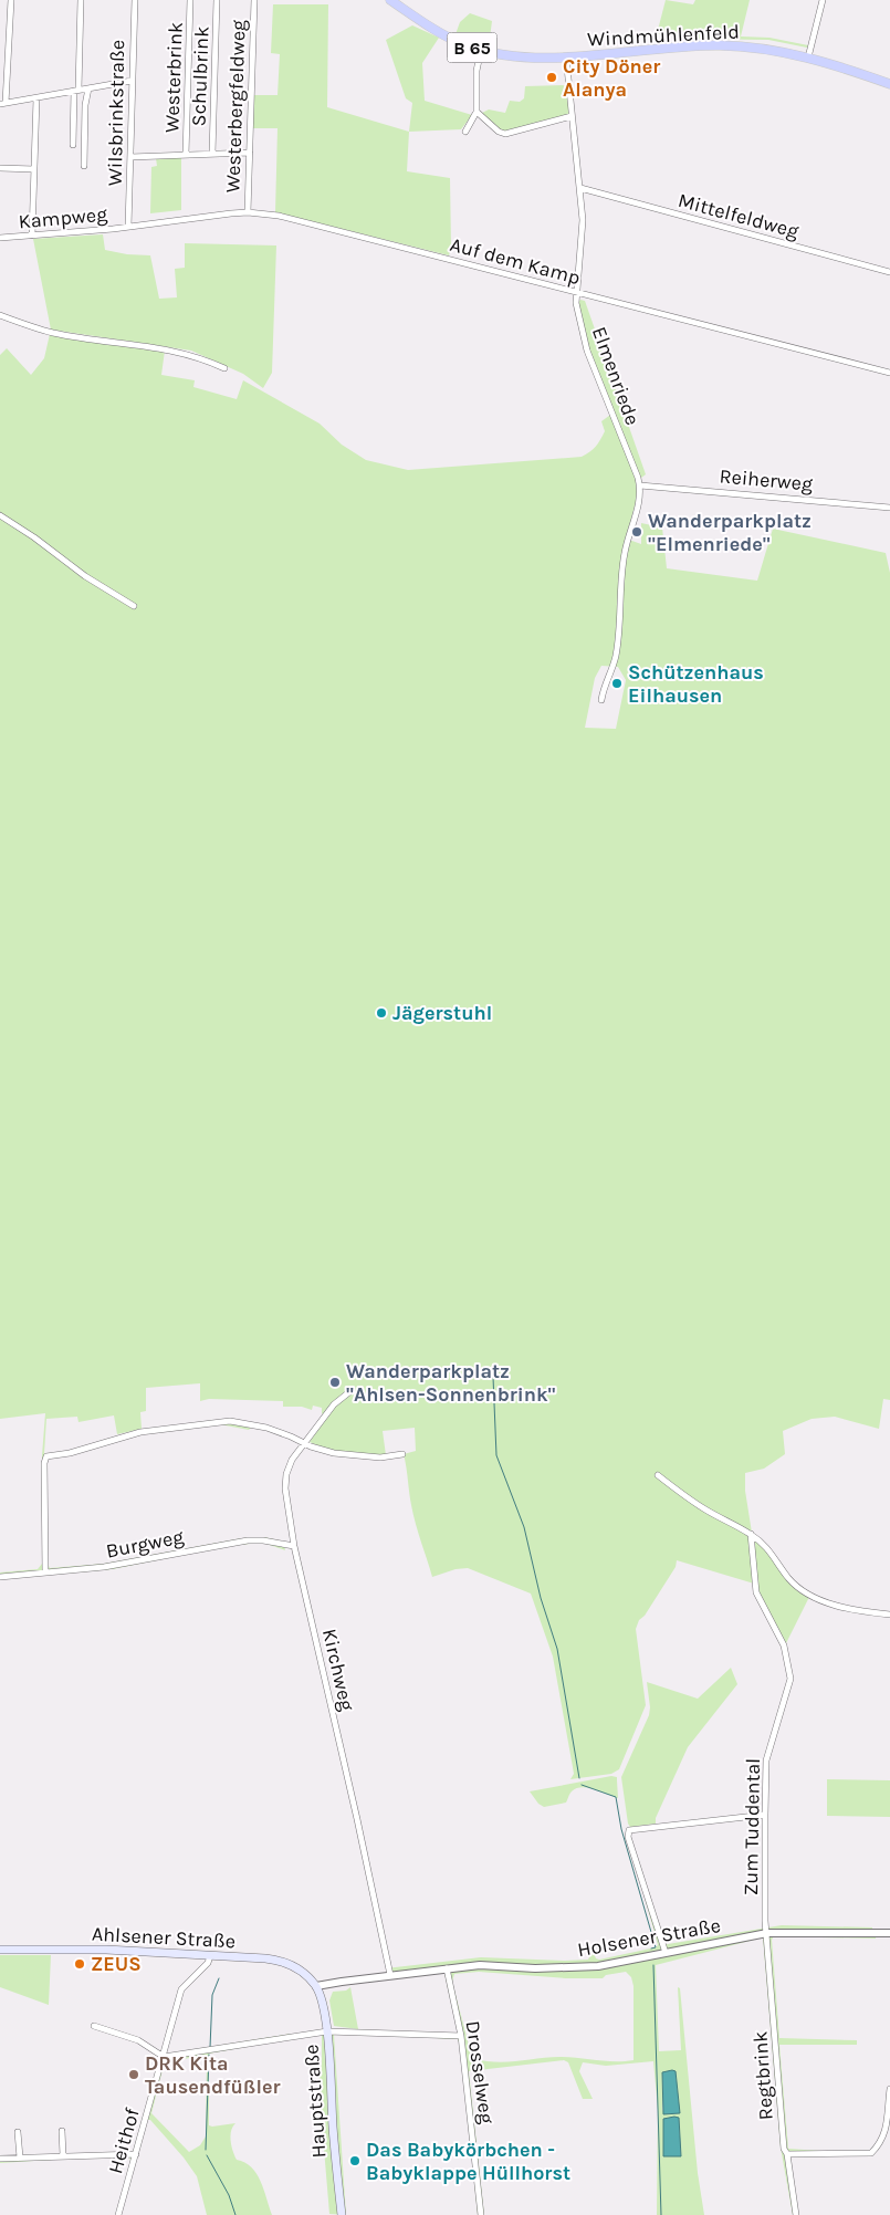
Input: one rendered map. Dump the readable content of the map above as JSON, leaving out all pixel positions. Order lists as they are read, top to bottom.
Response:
{
  "streets": {
    "main road": [
      "Windmühlenfeld",
      "B 65",
      "Ahlsener Straße",
      "Hauptstraße"
    ],
    "street": [
      "Schulbrink",
      "Westerbrink",
      "Westerbergfeldweg",
      "Wilsbrinkstraße",
      "Mittelfeldweg",
      "Kampweg",
      "Auf dem Kamp",
      "Elmenriede",
      "Reiherweg",
      "Burgweg",
      "Kirchweg",
      "Zum Tuddental",
      "Holsener Straße",
      "Drosselweg",
      "Regtbrink",
      "Heithof"
    ]
  },
  "crossings": [
    ["Windmühlenfeld", "B 65"],
    ["Windmühlenfeld", "Elmenriede"],
    ["B 65", "Elmenriede"],
    ["Westerbergfeldweg", "Auf dem Kamp"],
    ["Wilsbrinkstraße", "Kampweg"],
    ["Wilsbrinkstraße", "Auf dem Kamp"],
    ["Mittelfeldweg", "Elmenriede"],
    ["Kampweg", "Auf dem Kamp"],
    ["Auf dem Kamp", "Elmenriede"],
    ["Elmenriede", "Reiherweg"],
    ["Burgweg", "Kirchweg"],
    ["Kirchweg", "Holsener Straße"],
    ["Zum Tuddental", "Holsener Straße"],
    ["Zum Tuddental", "Regtbrink"],
    ["Ahlsener Straße", "Holsener Straße"],
    ["Ahlsener Straße", "Hauptstraße"],
    ["Ahlsener Straße", "Heithof"],
    ["Holsener Straße", "Drosselweg"],
    ["Holsener Straße", "Regtbrink"],
    ["Holsener Straße", "Hauptstraße"]
  ],
  "places": [
    "City Döner Alanya",
    "Wanderparkplatz \"Elmenriede\"",
    "Schützenhaus Eilhausen",
    "Jägerstuhl",
    "Wanderparkplatz \"Ahlsen-Sonnenbrink\"",
    "ZEUS",
    "DRK Kita Tausendfüßler",
    "Das Babykörbchen - Babyklappe Hüllhorst"
  ]
}
